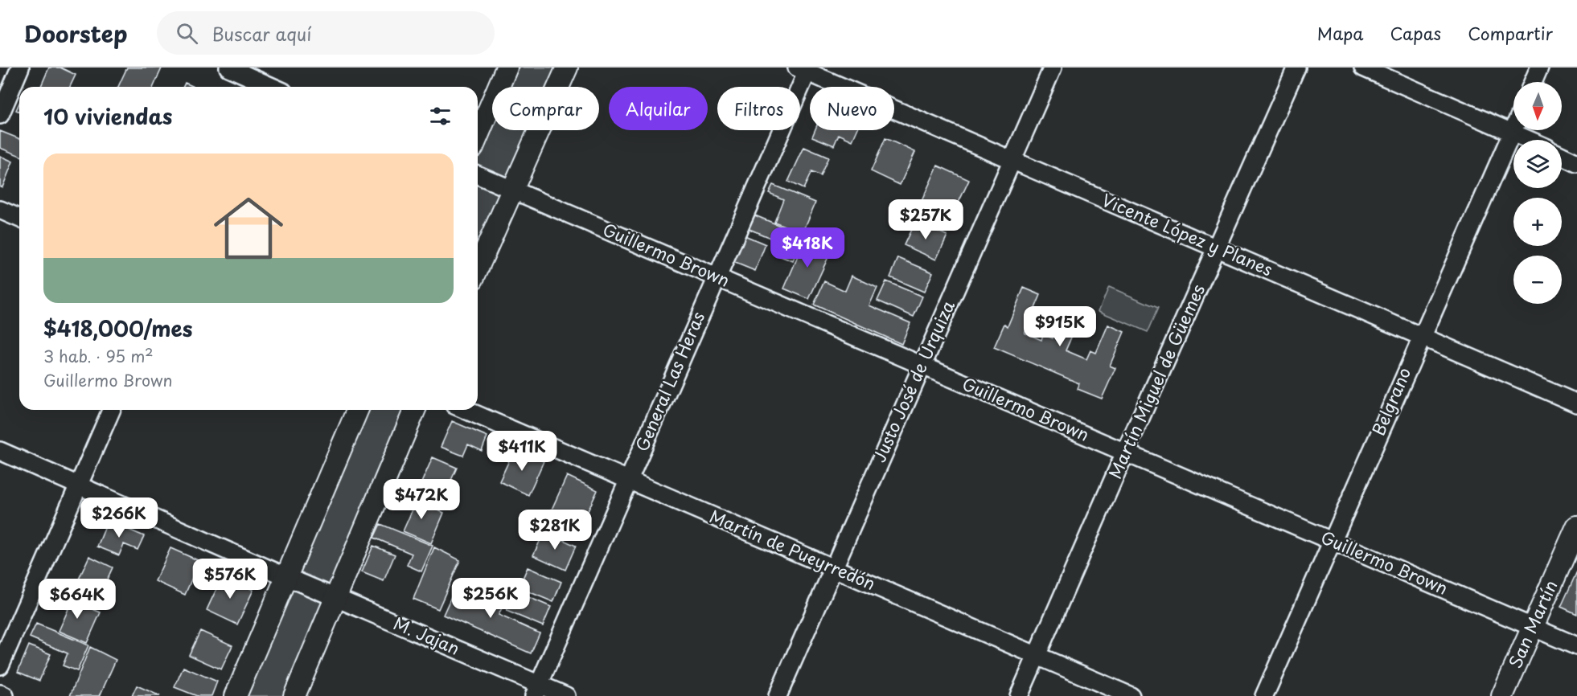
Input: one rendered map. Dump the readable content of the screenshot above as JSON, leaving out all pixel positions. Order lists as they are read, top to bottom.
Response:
{
  "streets": {
    "main road": ["San Martín"],
    "street": [
      "Vicente López y Planes",
      "Guillermo Brown",
      "General Las Heras",
      "Justo José de Urquiza",
      "Martín Miguel de Güemes",
      "Belgrano",
      "Martín de Pueyrredón",
      "M. Jajan"
    ]
  },
  "crossings": [
    ["Vicente López y Planes", "General Las Heras"],
    ["Vicente López y Planes", "Justo José de Urquiza"],
    ["Vicente López y Planes", "Martín Miguel de Güemes"],
    ["Vicente López y Planes", "Belgrano"],
    ["Guillermo Brown", "General Las Heras"],
    ["Guillermo Brown", "Justo José de Urquiza"],
    ["Guillermo Brown", "Martín Miguel de Güemes"],
    ["Guillermo Brown", "Belgrano"],
    ["Guillermo Brown", "San Martín"],
    ["General Las Heras", "Martín de Pueyrredón"],
    ["General Las Heras", "M. Jajan"],
    ["Justo José de Urquiza", "Martín de Pueyrredón"],
    ["Martín Miguel de Güemes", "Martín de Pueyrredón"]
  ],
  "north": "bottom",
  "page": {
    "header": "Doorstep",
    "search": "Buscar aquí",
    "nav": ["Mapa", "Capas", "Compartir"],
    "map_buttons": ["+", "−"],
    "chip": [
      "Comprar",
      "Alquilar",
      "Filtros",
      "Nuevo"
    ],
    "heading": "10 viviendas",
    "list": [
      {
        "name": "$418,000/mes",
        "note": "3 hab. · 95 m² · Guillermo Brown"
      }
    ],
    "price": [
      "$257K",
      "$418K",
      "$915K",
      "$411K",
      "$472K",
      "$266K",
      "$281K",
      "$576K",
      "$256K",
      "$664K"
    ]
  }
}
